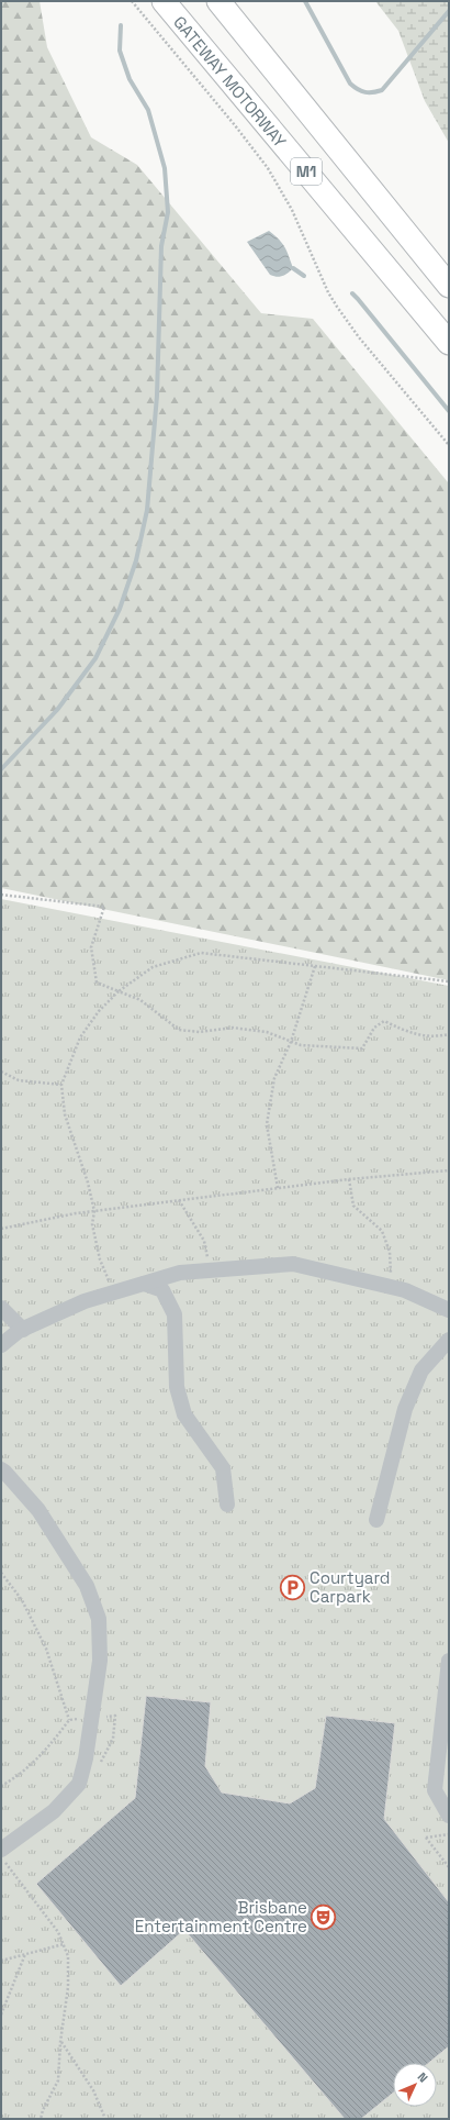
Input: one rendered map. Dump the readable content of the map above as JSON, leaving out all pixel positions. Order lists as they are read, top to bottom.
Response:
{
  "streets": {
    "highway": ["GATEWAY MOTORWAY", "M1"]
  },
  "places": {
    "parking": ["Courtyard Carpark"],
    "theatre": ["Brisbane Entertainment Centre"]
  },
  "north": "top right"
}
